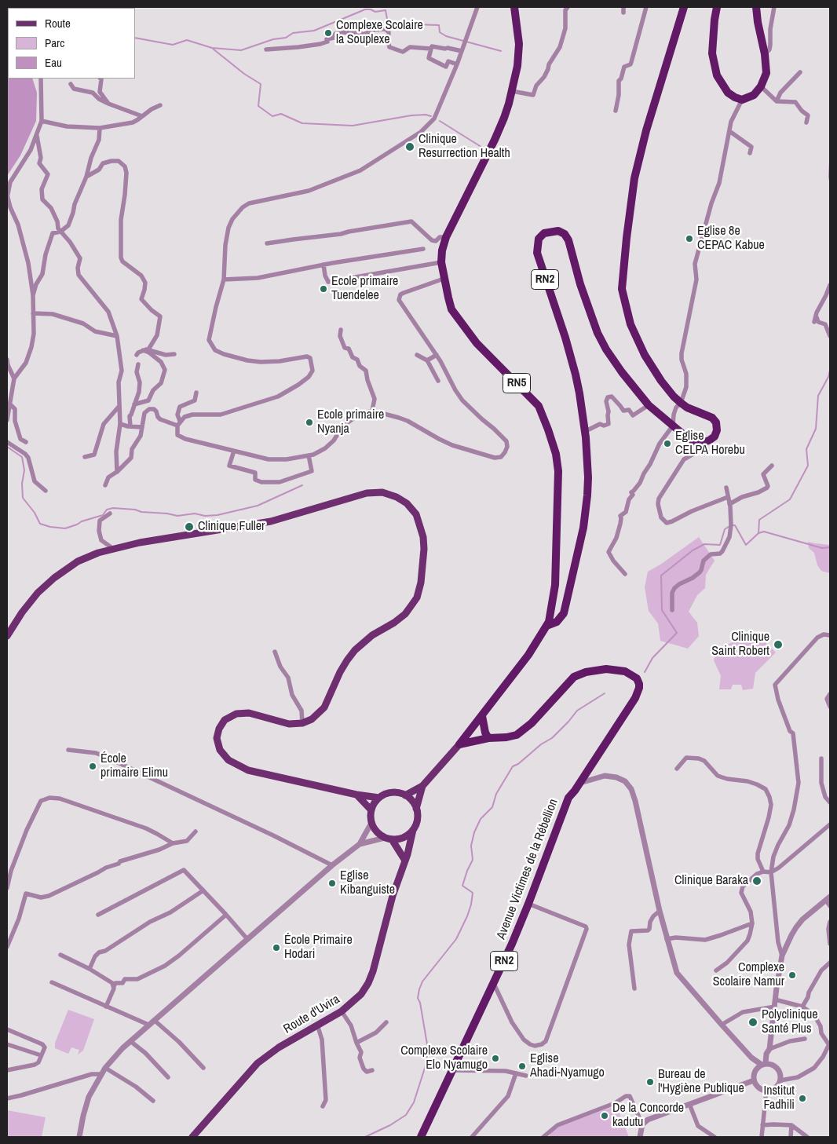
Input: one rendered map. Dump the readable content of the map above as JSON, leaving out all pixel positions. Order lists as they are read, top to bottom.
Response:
{
  "streets": {
    "highway": ["RN2", "RN5", "Avenue Victimes de la Rébellion"],
    "main road": ["Route d'Uvira"]
  },
  "crossings": [
    ["RN2", "RN5"],
    ["RN2", "Avenue Victimes de la Rébellion"]
  ],
  "places": [
    "Complexe Scolaire la Souplexe",
    "Clinique Resurrection Health",
    "Eglise 8e CEPAC Kabue",
    "Ecole primaire Tuendelee",
    "Ecole primaire Nyanja",
    "Eglise CELPA Horebu",
    "Clinique Fuller",
    "Clinique Saint Robert",
    "École primaire Elimu",
    "Clinique Baraka",
    "Eglise Kibanguiste",
    "École Primaire Hodari",
    "Complexe Scolaire Namur",
    "Polyclinique Santé Plus",
    "Complexe Scolaire Elo Nyamugo",
    "Eglise Ahadi-Nyamugo",
    "Bureau de l'Hygiène Publique",
    "Institut Fadhili",
    "De la Concorde kadutu"
  ],
  "legend": ["Route", "Parc", "Eau"]
}
